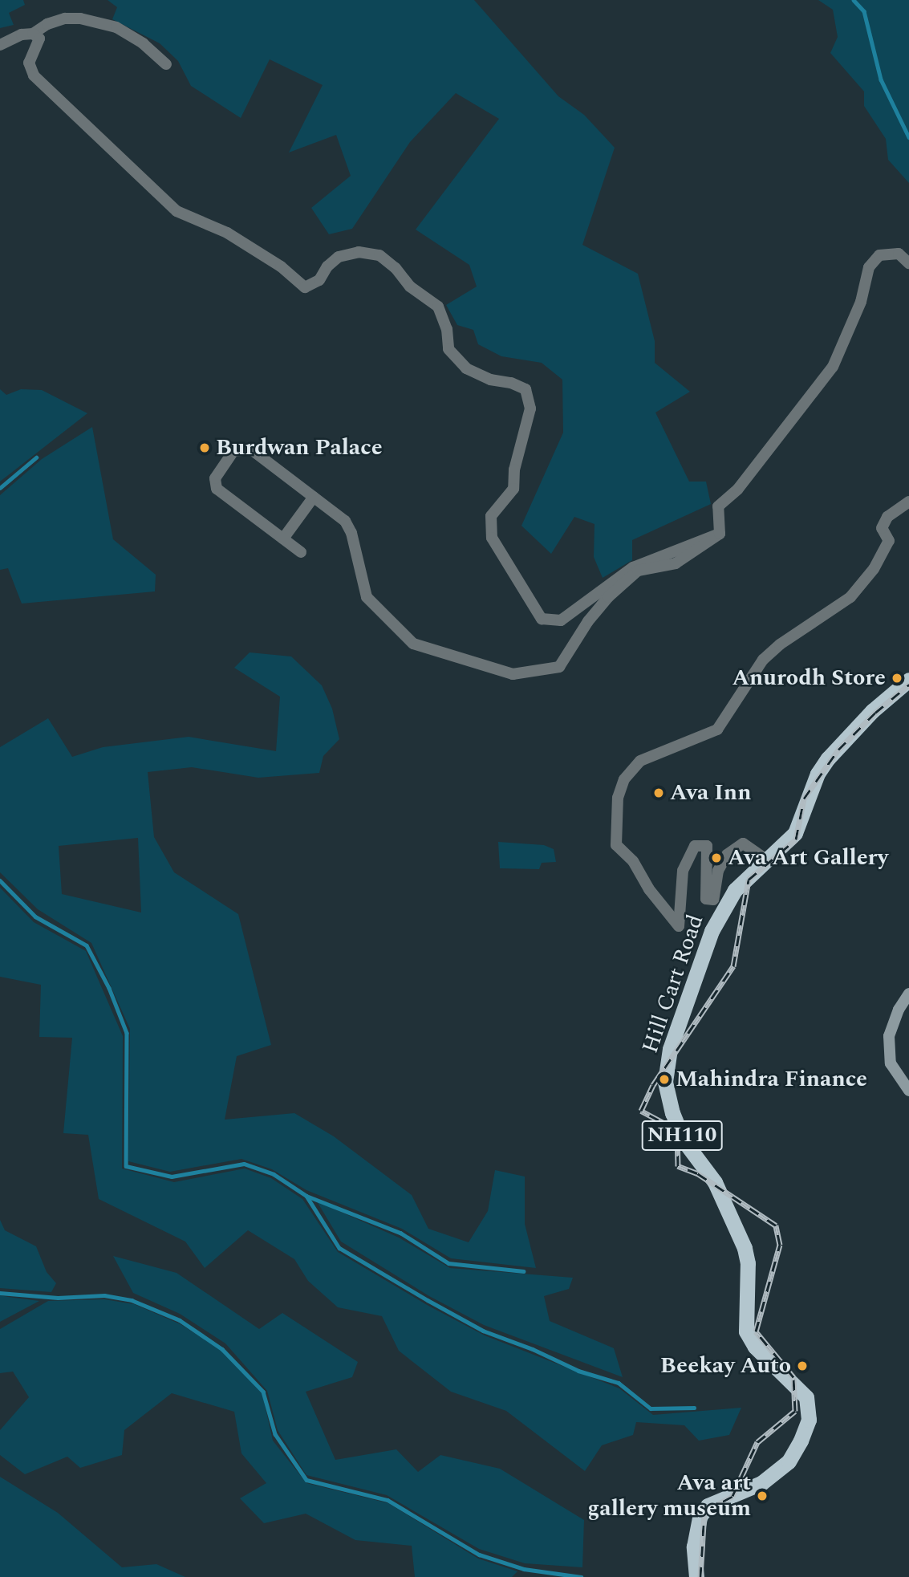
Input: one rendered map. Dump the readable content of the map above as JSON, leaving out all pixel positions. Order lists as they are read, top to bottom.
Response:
{
  "streets": {
    "highway": ["Hill Cart Road", "NH110"]
  },
  "places": [
    "Burdwan Palace",
    "Anurodh Store",
    "Ava Inn",
    "Ava Art Gallery",
    "Mahindra Finance",
    "Beekay Auto",
    "Ava art gallery museum"
  ]
}
